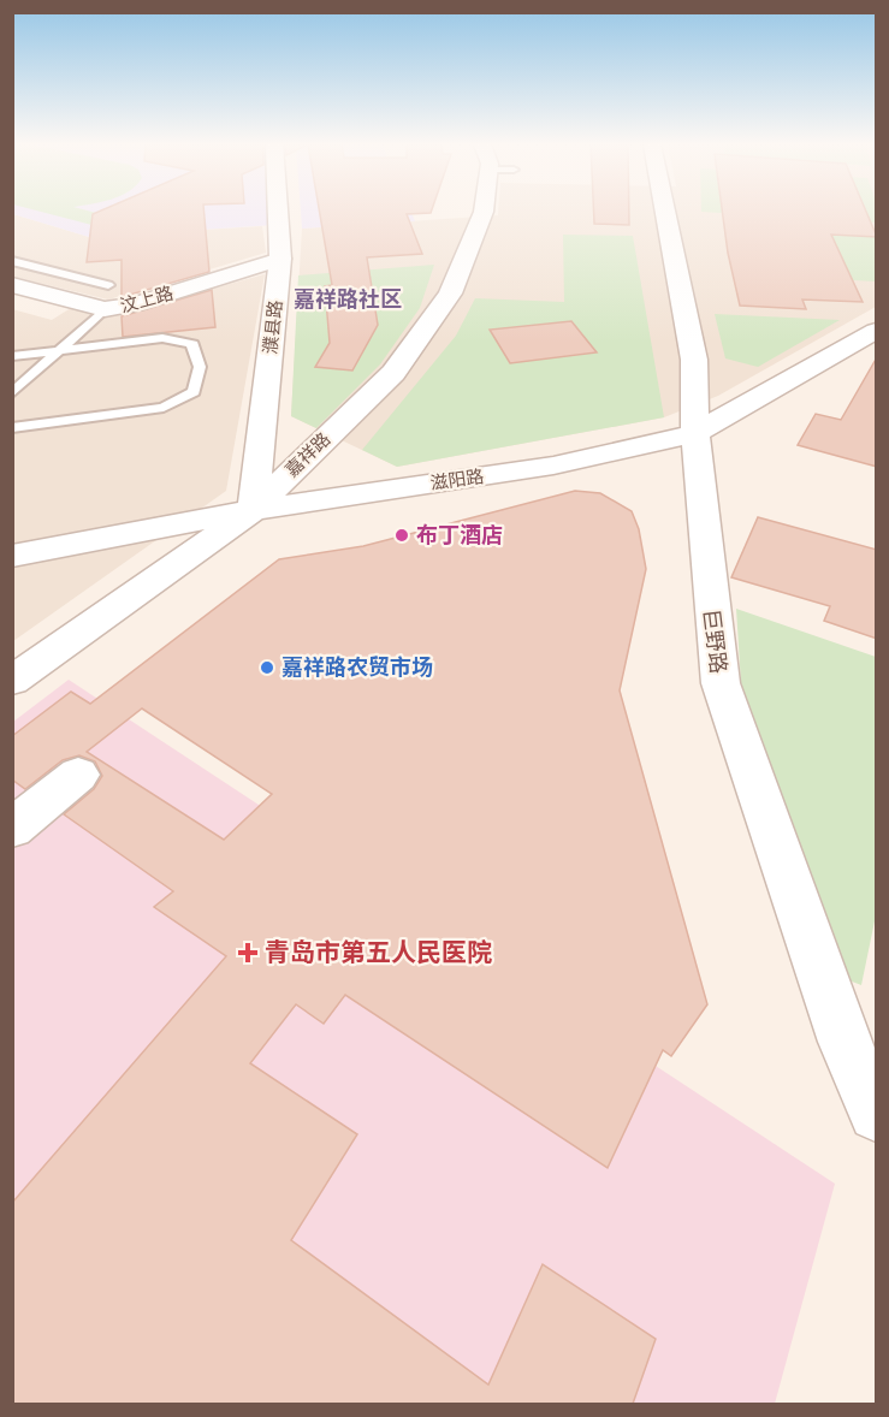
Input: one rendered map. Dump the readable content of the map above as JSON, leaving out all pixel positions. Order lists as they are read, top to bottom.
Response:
{
  "streets": {
    "street": [
      "汶上路",
      "濮县路",
      "嘉祥路",
      "滋阳路",
      "巨野路"
    ]
  },
  "crossings": [
    ["汶上路", "濮县路"],
    ["濮县路", "嘉祥路"],
    ["濮县路", "滋阳路"],
    ["嘉祥路", "滋阳路"],
    ["滋阳路", "巨野路"]
  ],
  "districts": ["嘉祥路社区"],
  "places": {
    "other": ["布丁酒店", "嘉祥路农贸市场"],
    "health": ["青岛市第五人民医院"]
  }
}
